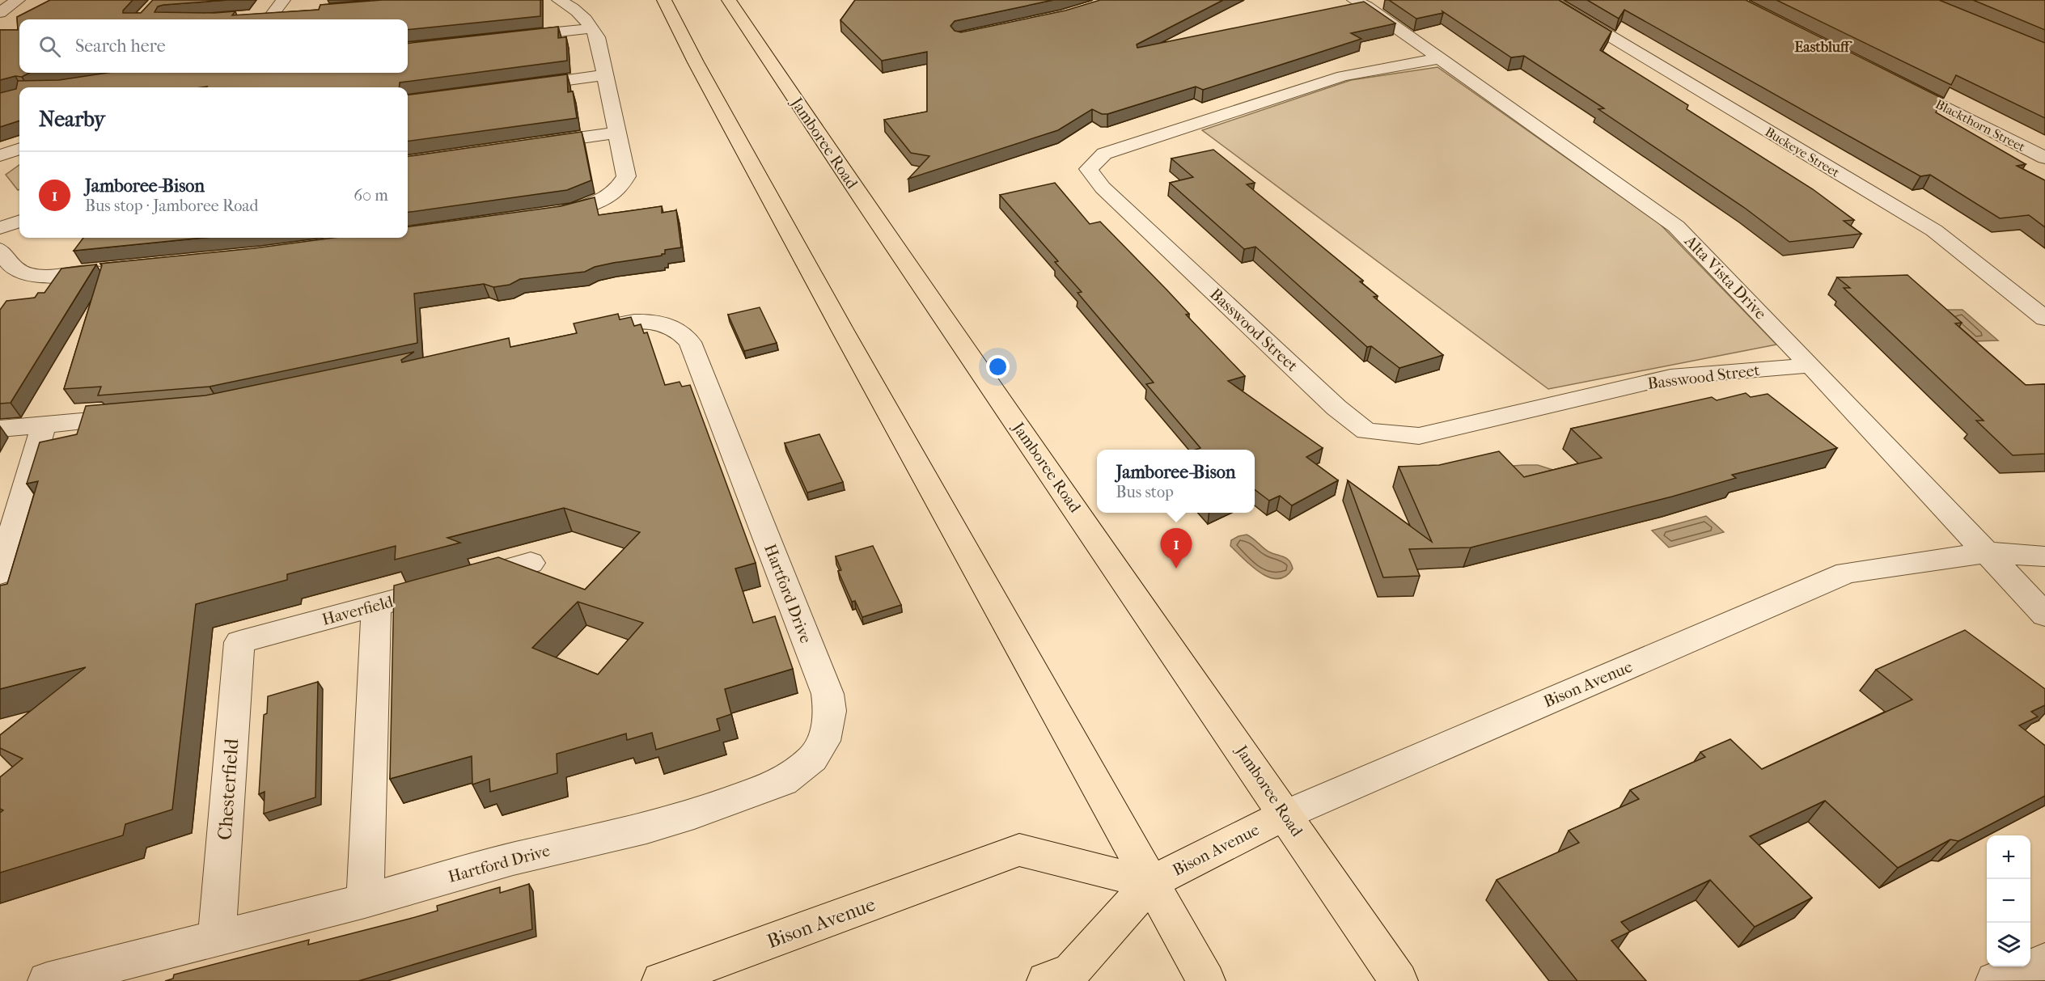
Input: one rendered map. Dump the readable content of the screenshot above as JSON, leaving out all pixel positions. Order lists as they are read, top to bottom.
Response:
{
  "streets": {
    "main road": ["Jamboree Road", "Bison Avenue"],
    "street": [
      "Blackthorn Street",
      "Buckeye Street",
      "Alta Vista Drive",
      "Basswood Street",
      "Hartford Drive",
      "Haverfield",
      "Chesterfield"
    ]
  },
  "crossings": [
    ["Jamboree Road", "Bison Avenue"],
    ["Alta Vista Drive", "Basswood Street"],
    ["Alta Vista Drive", "Bison Avenue"],
    ["Hartford Drive", "Chesterfield"],
    ["Haverfield", "Chesterfield"]
  ],
  "districts": ["Eastbluff"],
  "page": {
    "search": "Search here",
    "heading": "Nearby",
    "list": [
      {
        "mark": "1",
        "name": "Jamboree-Bison",
        "note": "Bus stop · Jamboree Road",
        "value": "60 m"
      }
    ],
    "popup": ["Jamboree-Bison", "Bus stop"],
    "pins": "1",
    "map_buttons": ["+", "−"]
  }
}
